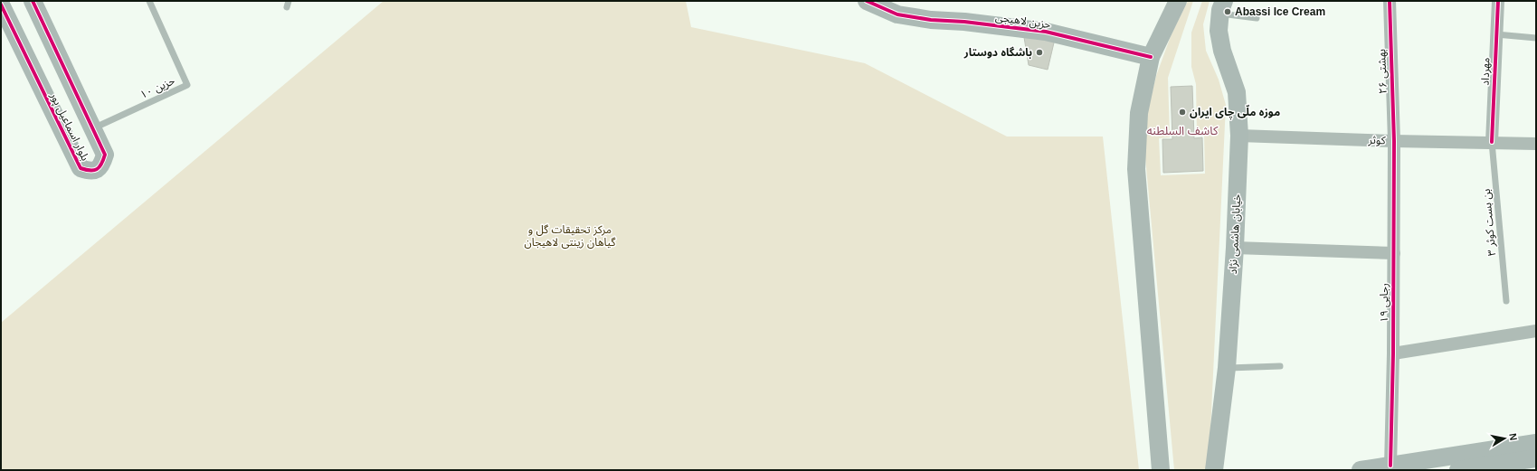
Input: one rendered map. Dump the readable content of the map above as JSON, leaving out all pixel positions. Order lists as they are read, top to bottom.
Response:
{
  "streets": {
    "main road": ["حزین لاهیجی", "بلوار اسماعیل پور", "خیابان هاشمی نژاد"],
    "street": [
      "بهشتی ۲۶",
      "مهرداد",
      "کوثر",
      "رجایی ۱۹"
    ],
    "lane": ["حزین ۱۰", "بن بست کوثر ۳"]
  },
  "crossings": [
    ["بهشتی ۲۶", "کوثر"],
    ["بهشتی ۲۶", "رجایی ۱۹"],
    ["مهرداد", "کوثر"],
    ["مهرداد", "بن بست کوثر ۳"],
    ["حزین ۱۰", "بلوار اسماعیل پور"],
    ["کوثر", "بن بست کوثر ۳"],
    ["کوثر", "خیابان هاشمی نژاد"],
    ["کوثر", "رجایی ۱۹"]
  ],
  "districts": ["کاشف السلطنه"],
  "parks": ["مرکز تحقیقات گل و گیاهان زینتی لاهیجان"],
  "places": ["Abassi Ice Cream", "باشگاه دوستار", "موزه ملّی چای ایران"],
  "north": "right"
}
